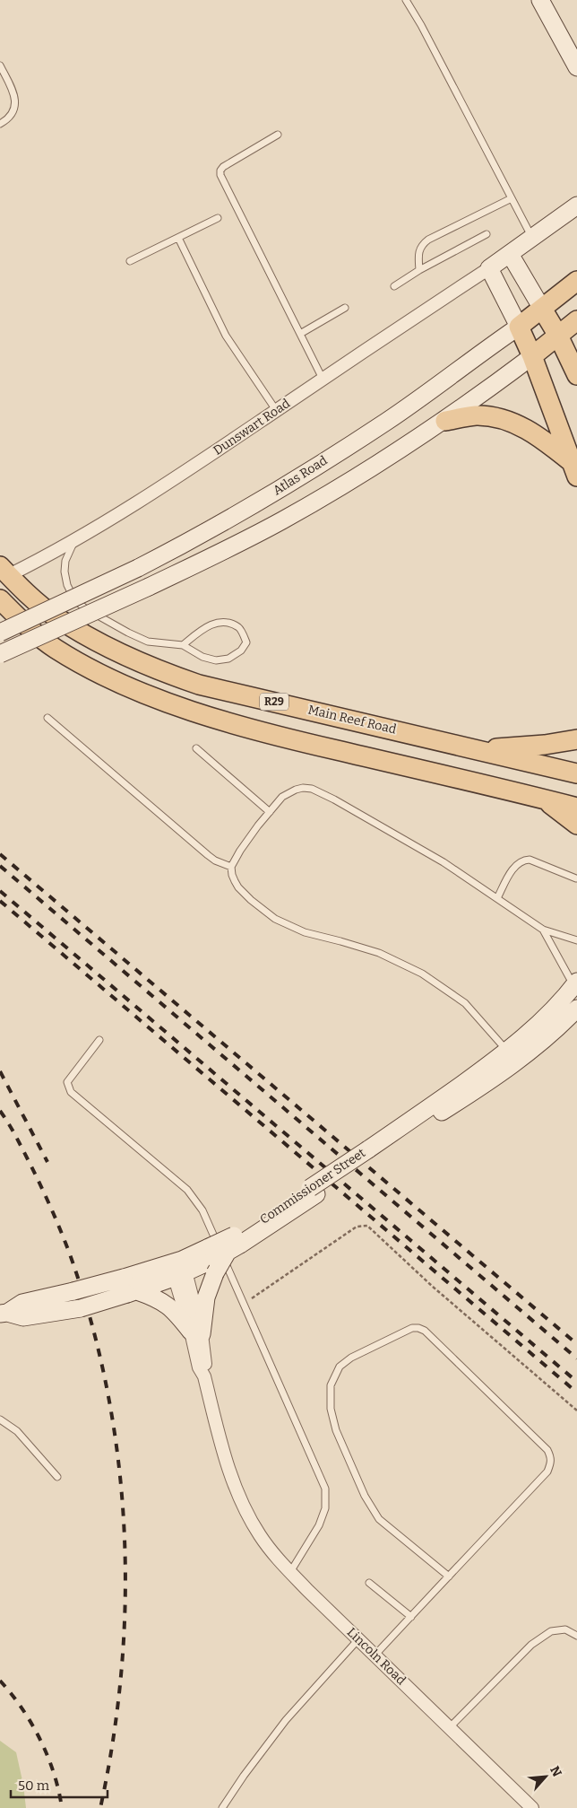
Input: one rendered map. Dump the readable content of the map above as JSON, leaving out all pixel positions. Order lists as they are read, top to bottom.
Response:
{
  "streets": {
    "main road": [
      "Atlas Road",
      "R29",
      "Main Reef Road",
      "Commissioner Street"
    ],
    "street": ["Dunswart Road", "Lincoln Road"]
  },
  "crossings": [
    ["Dunswart Road", "Main Reef Road"],
    ["Commissioner Street", "Lincoln Road"]
  ],
  "scale_bar": "50 m",
  "north": "top right"
}
